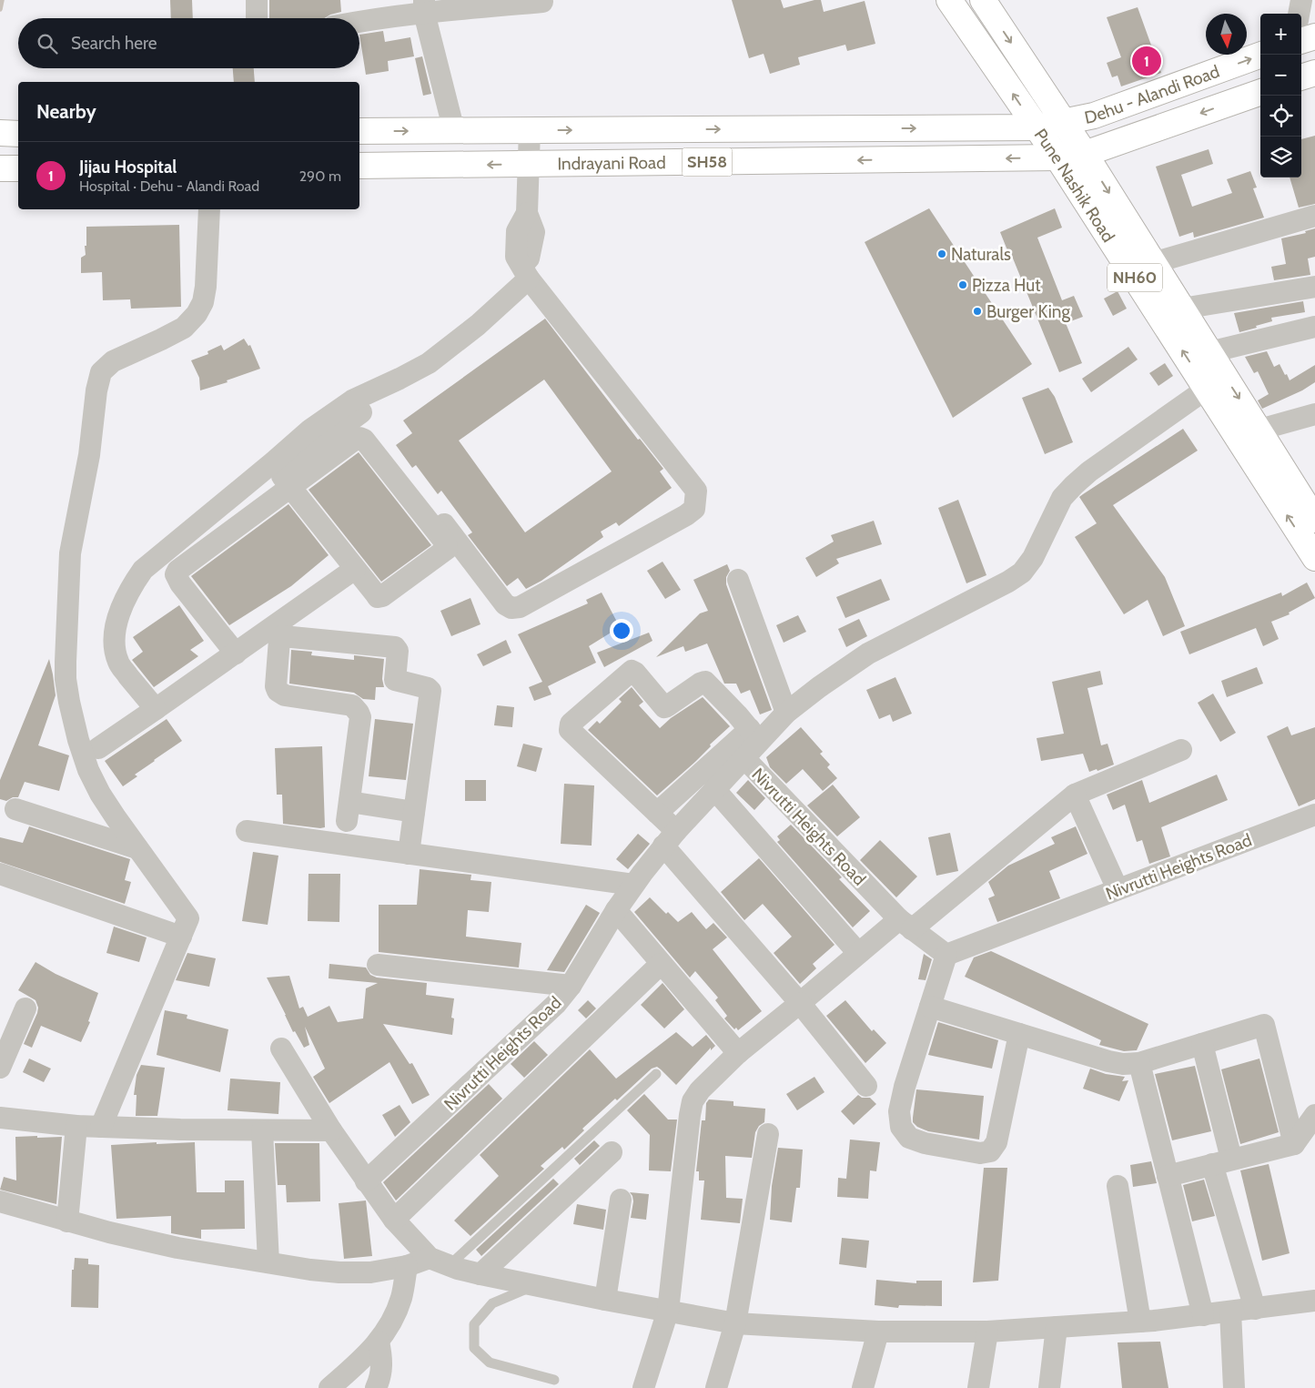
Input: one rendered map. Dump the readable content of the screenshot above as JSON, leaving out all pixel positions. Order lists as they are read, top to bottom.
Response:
{
  "streets": {
    "main road": [
      "Dehu - Alandi Road",
      "SH58",
      "Indrayani Road",
      "Pune Nashik Road",
      "NH60"
    ],
    "street": ["Nivrutti Heights Road"]
  },
  "crossings": [
    ["Dehu - Alandi Road", "Indrayani Road"],
    ["Dehu - Alandi Road", "Pune Nashik Road"],
    ["Indrayani Road", "Pune Nashik Road"]
  ],
  "places": ["Naturals", "Pizza Hut", "Burger King"],
  "north": "bottom",
  "page": {
    "map_buttons": ["+", "−"],
    "search": "Search here",
    "pins": "1",
    "heading": "Nearby",
    "list": [
      {
        "mark": "1",
        "name": "Jijau Hospital",
        "note": "Hospital · Dehu - Alandi Road",
        "value": "290 m"
      }
    ]
  }
}
